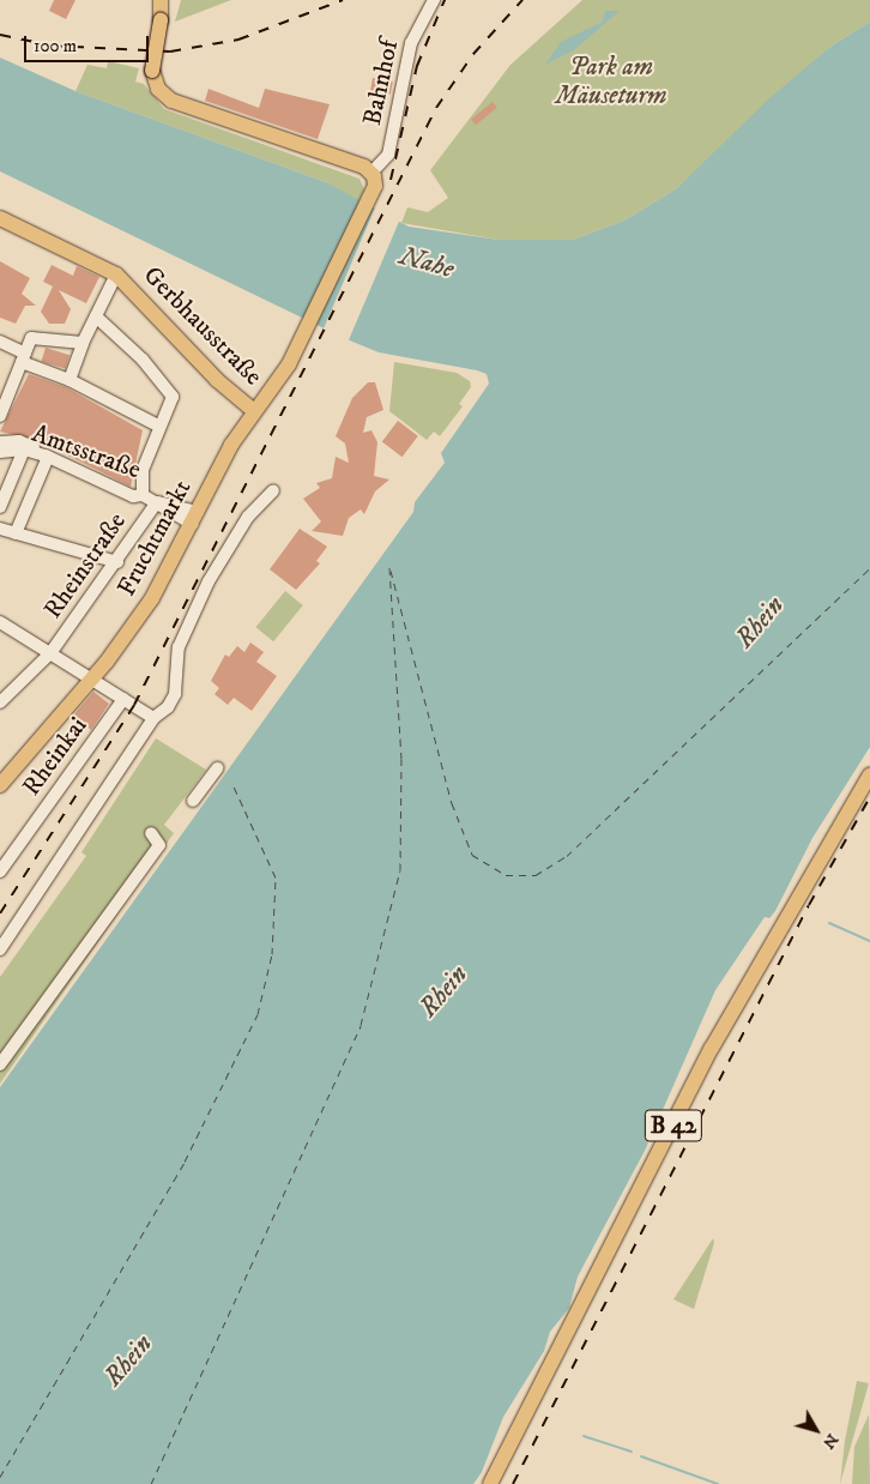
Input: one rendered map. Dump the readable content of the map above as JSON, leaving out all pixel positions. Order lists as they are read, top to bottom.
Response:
{
  "streets": {
    "main road": ["Gerbhausstraße", "Fruchtmarkt", "B 42"],
    "street": [
      "Bahnhof",
      "Amtsstraße",
      "Rheinstraße",
      "Rheinkai"
    ]
  },
  "crossings": [
    ["Bahnhof", "Fruchtmarkt"],
    ["Gerbhausstraße", "Fruchtmarkt"],
    ["Amtsstraße", "Fruchtmarkt"],
    ["Amtsstraße", "Rheinstraße"]
  ],
  "water": ["Nahe", "Rhein"],
  "parks": ["Park am Mäuseturm"],
  "scale_bar": "100 m",
  "north": "bottom right"
}
